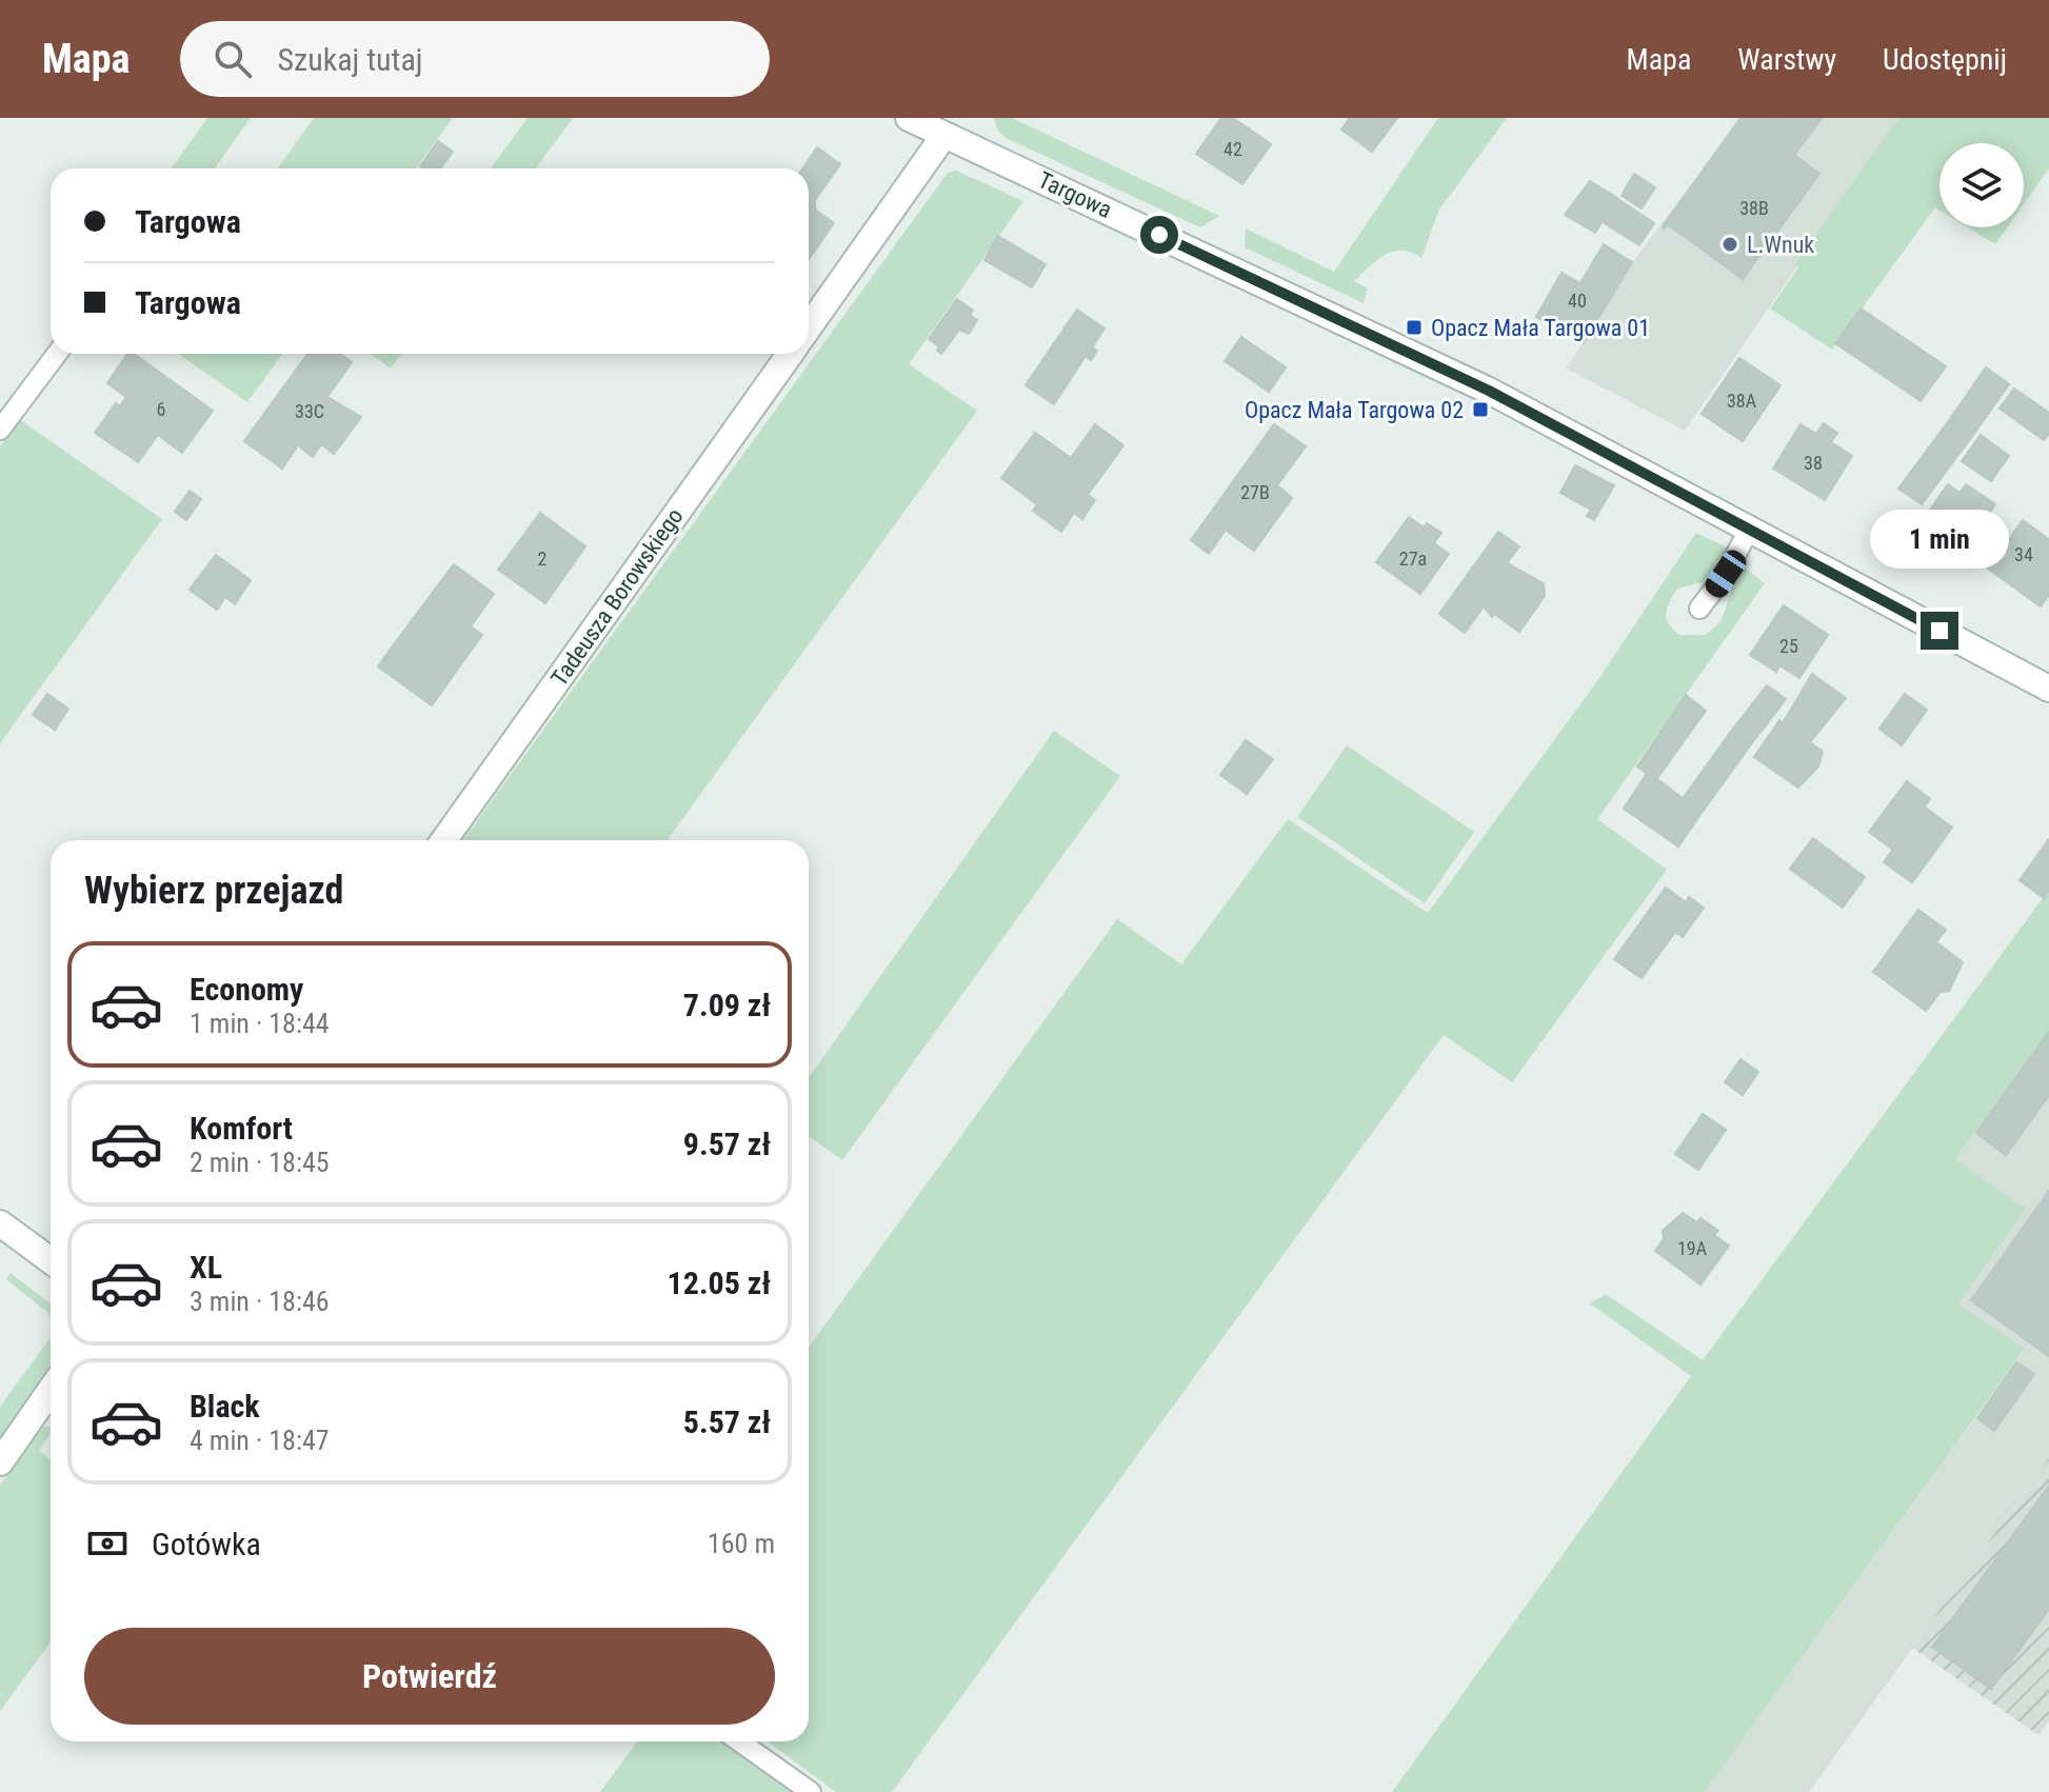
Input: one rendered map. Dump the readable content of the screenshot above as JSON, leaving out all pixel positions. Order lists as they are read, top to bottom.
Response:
{
  "streets": {
    "street": ["Targowa", "Tadeusza Borowskiego"]
  },
  "places": {
    "other": ["L.Wnuk"],
    "transit": ["Opacz Mała Targowa 01", "Opacz Mała Targowa 02"]
  },
  "house_numbers": [
    "42",
    "38B",
    "40",
    "38A",
    "6",
    "33C",
    "38",
    "27B",
    "34",
    "2",
    "27a",
    "25",
    "19A"
  ],
  "page": {
    "header": "Mapa",
    "search": "Szukaj tutaj",
    "nav": ["Mapa", "Warstwy", "Udostępnij"],
    "banner": ["Targowa", "Targowa"],
    "bubble": "1 min",
    "heading": "Wybierz przejazd",
    "list": [
      {
        "name": "Economy",
        "note": "1 min · 18:44",
        "value": "7.09 zł"
      },
      {
        "name": "Komfort",
        "note": "2 min · 18:45",
        "value": "9.57 zł"
      },
      {
        "name": "XL",
        "note": "3 min · 18:46",
        "value": "12.05 zł"
      },
      {
        "name": "Black",
        "note": "4 min · 18:47",
        "value": "5.57 zł"
      }
    ],
    "pay": ["Gotówka", "160 m"],
    "buttons": "Potwierdź"
  }
}
